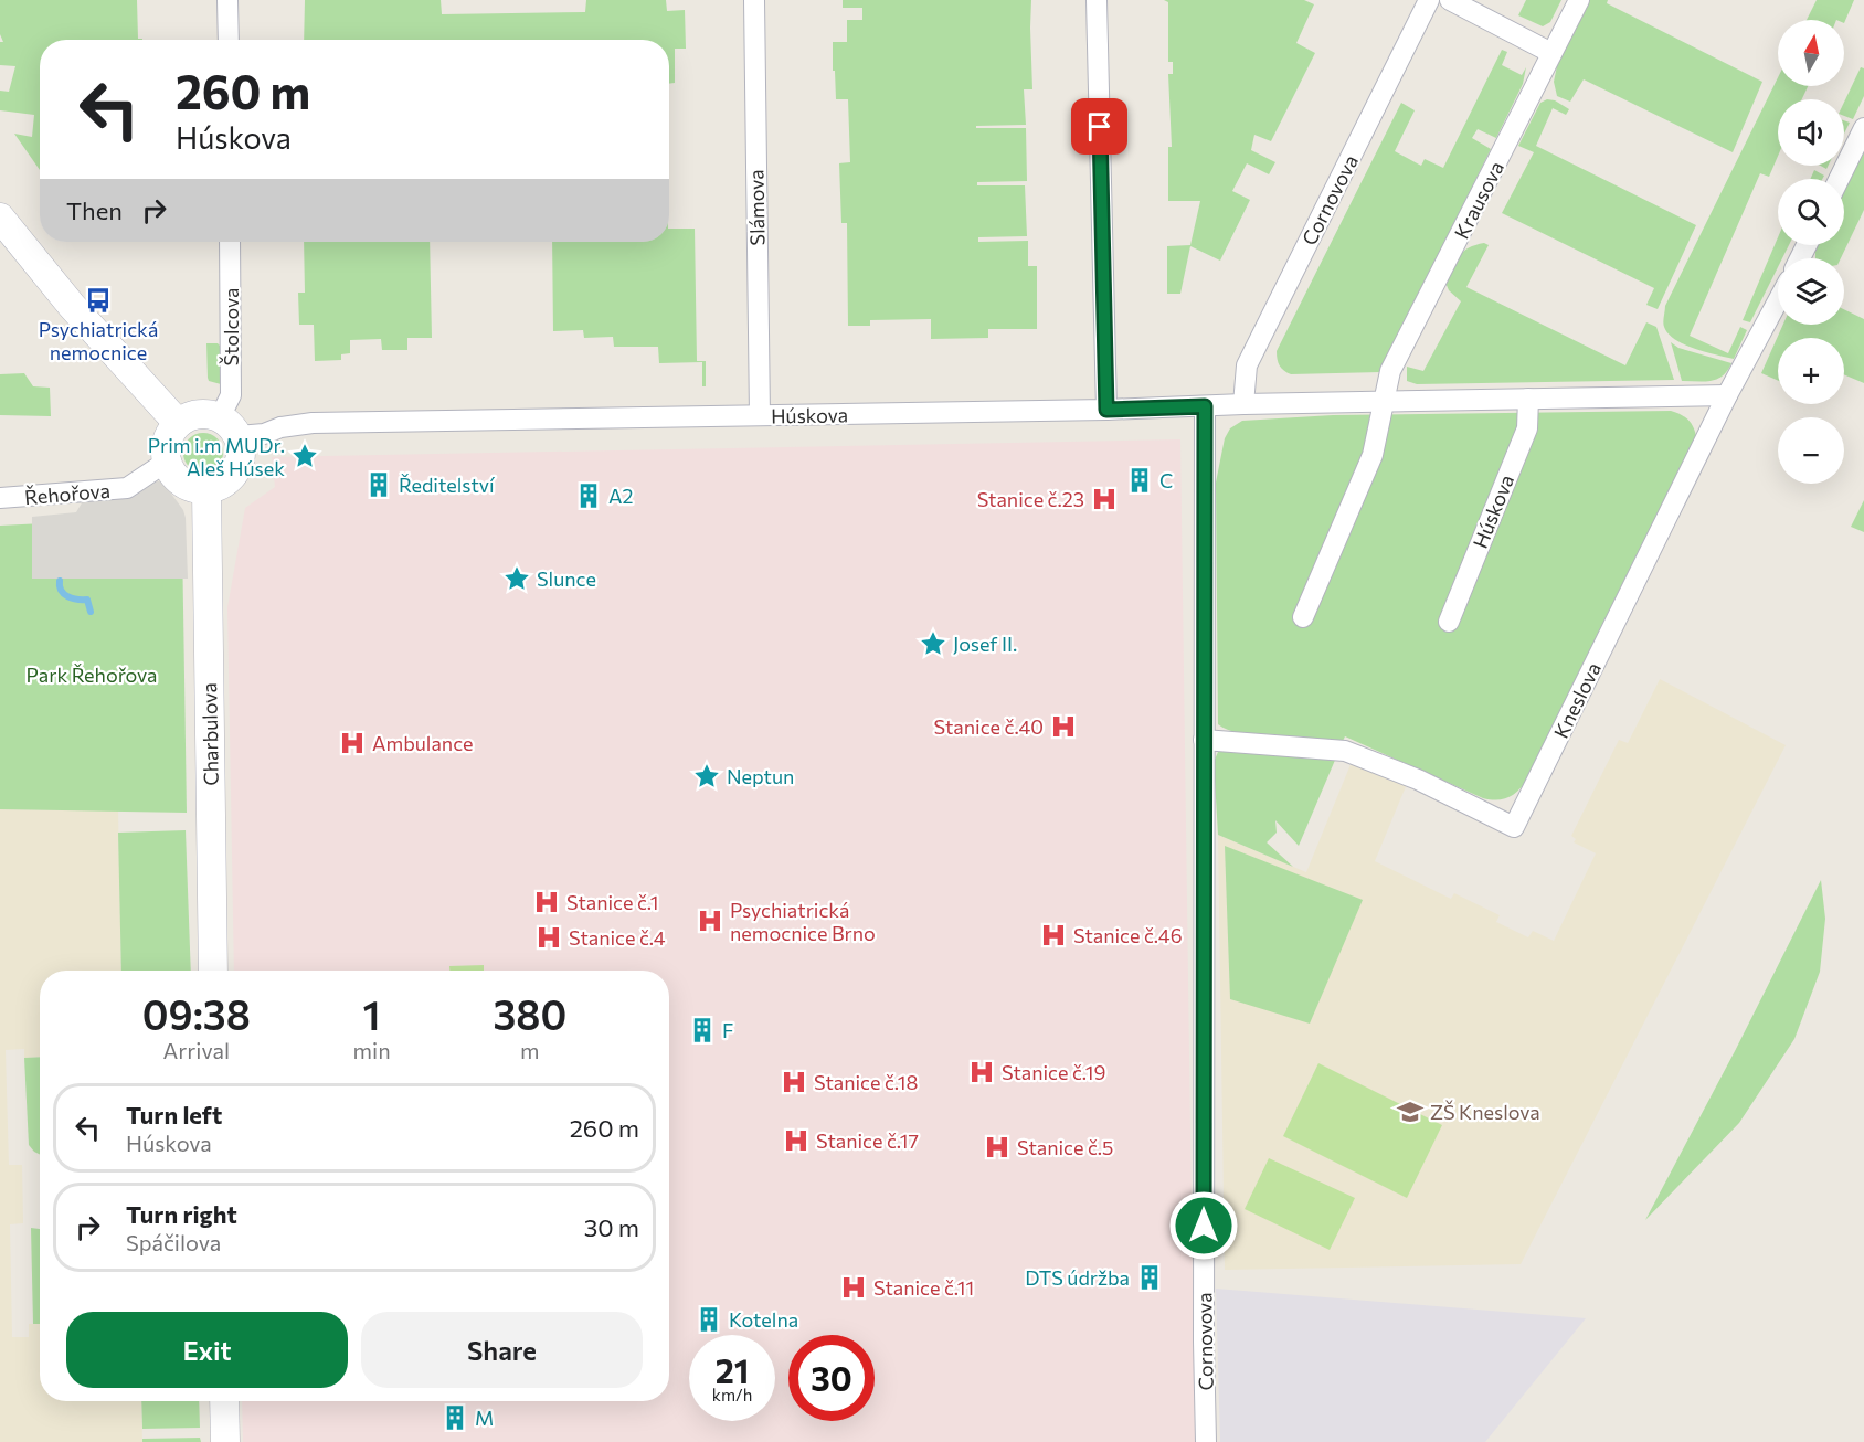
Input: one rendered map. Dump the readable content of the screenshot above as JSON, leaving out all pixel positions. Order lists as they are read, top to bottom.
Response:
{
  "streets": {
    "street": [
      "Cornovova",
      "Krausova",
      "Slámova",
      "Štolcova",
      "Húskova",
      "Řehořova",
      "Kneslova",
      "Charbulova"
    ]
  },
  "crossings": [
    ["Cornovova", "Húskova"],
    ["Cornovova", "Kneslova"],
    ["Krausova", "Húskova"],
    ["Slámova", "Húskova"],
    ["Štolcova", "Húskova"],
    ["Štolcova", "Řehořova"],
    ["Štolcova", "Charbulova"],
    ["Húskova", "Řehořova"],
    ["Húskova", "Kneslova"],
    ["Húskova", "Charbulova"],
    ["Řehořova", "Charbulova"]
  ],
  "parks": ["Park Řehořova"],
  "places": {
    "bus stop": ["Psychiatrická nemocnice"],
    "place": [
      "Prim i.m MUDr. Aleš Húsek",
      "Slunce",
      "Josef II.",
      "Neptun"
    ],
    "building": [
      "C",
      "Ředitelství",
      "A2",
      "F",
      "DTS údržba",
      "Kotelna",
      "M"
    ],
    "hospital": [
      "Stanice č.23",
      "Stanice č.40",
      "Ambulance",
      "Stanice č.1",
      "Psychiatrická nemocnice Brno",
      "Stanice č.46",
      "Stanice č.4",
      "Stanice č.19",
      "Stanice č.18",
      "Stanice č.17",
      "Stanice č.5",
      "Stanice č.11"
    ],
    "school or university": ["ZŠ Kneslova"]
  },
  "north": "top",
  "page": {
    "map_buttons": ["+", "−"],
    "turn": ["260 m", "Húskova"],
    "then": "Then",
    "eta": [
      "09:38",
      "Arrival",
      "1",
      "min",
      "380",
      "m"
    ],
    "list": [
      {
        "name": "Turn left",
        "note": "Húskova",
        "value": "260 m"
      },
      {
        "name": "Turn right",
        "note": "Spáčilova",
        "value": "30 m"
      }
    ],
    "buttons": ["Exit", "Share"],
    "speed": "21 km/h",
    "limit": "30"
  }
}
